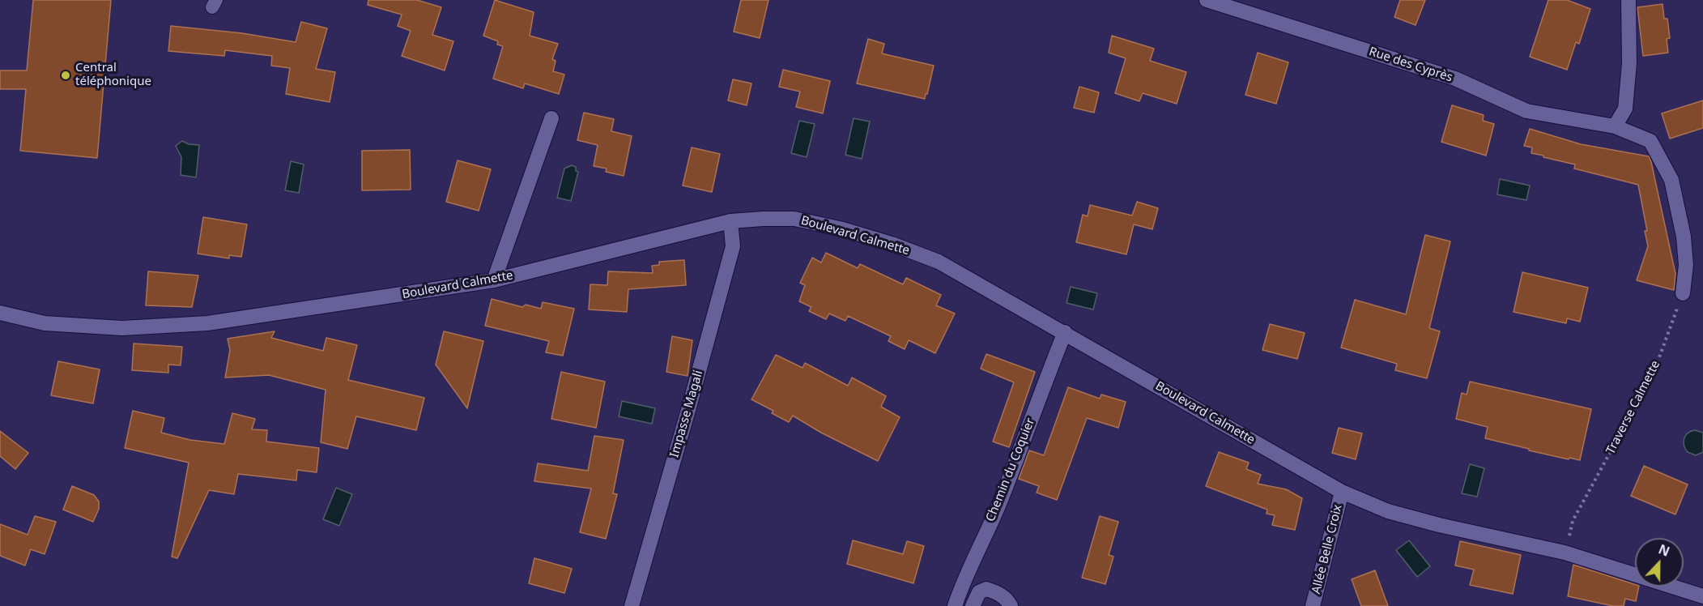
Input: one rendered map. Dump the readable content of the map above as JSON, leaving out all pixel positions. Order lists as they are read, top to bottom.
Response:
{
  "streets": {
    "street": [
      "Rue des Cyprès",
      "Boulevard Calmette",
      "Impasse Magali",
      "Chemin du Coquier",
      "Allée Belle Croix"
    ],
    "path": ["Traverse Calmette"]
  },
  "crossings": [
    ["Boulevard Calmette", "Traverse Calmette"],
    ["Boulevard Calmette", "Impasse Magali"],
    ["Boulevard Calmette", "Chemin du Coquier"],
    ["Boulevard Calmette", "Allée Belle Croix"]
  ],
  "places": ["Central téléphonique"],
  "north": "top"
}
